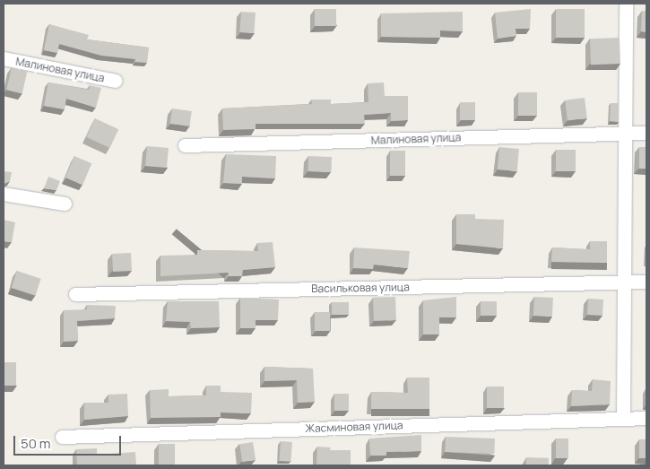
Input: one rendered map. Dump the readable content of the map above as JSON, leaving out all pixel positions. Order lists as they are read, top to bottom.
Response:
{
  "streets": {
    "street": ["Малиновая улица", "Васильковая улица", "Жасминовая улица"]
  },
  "scale_bar": "50 m"
}
